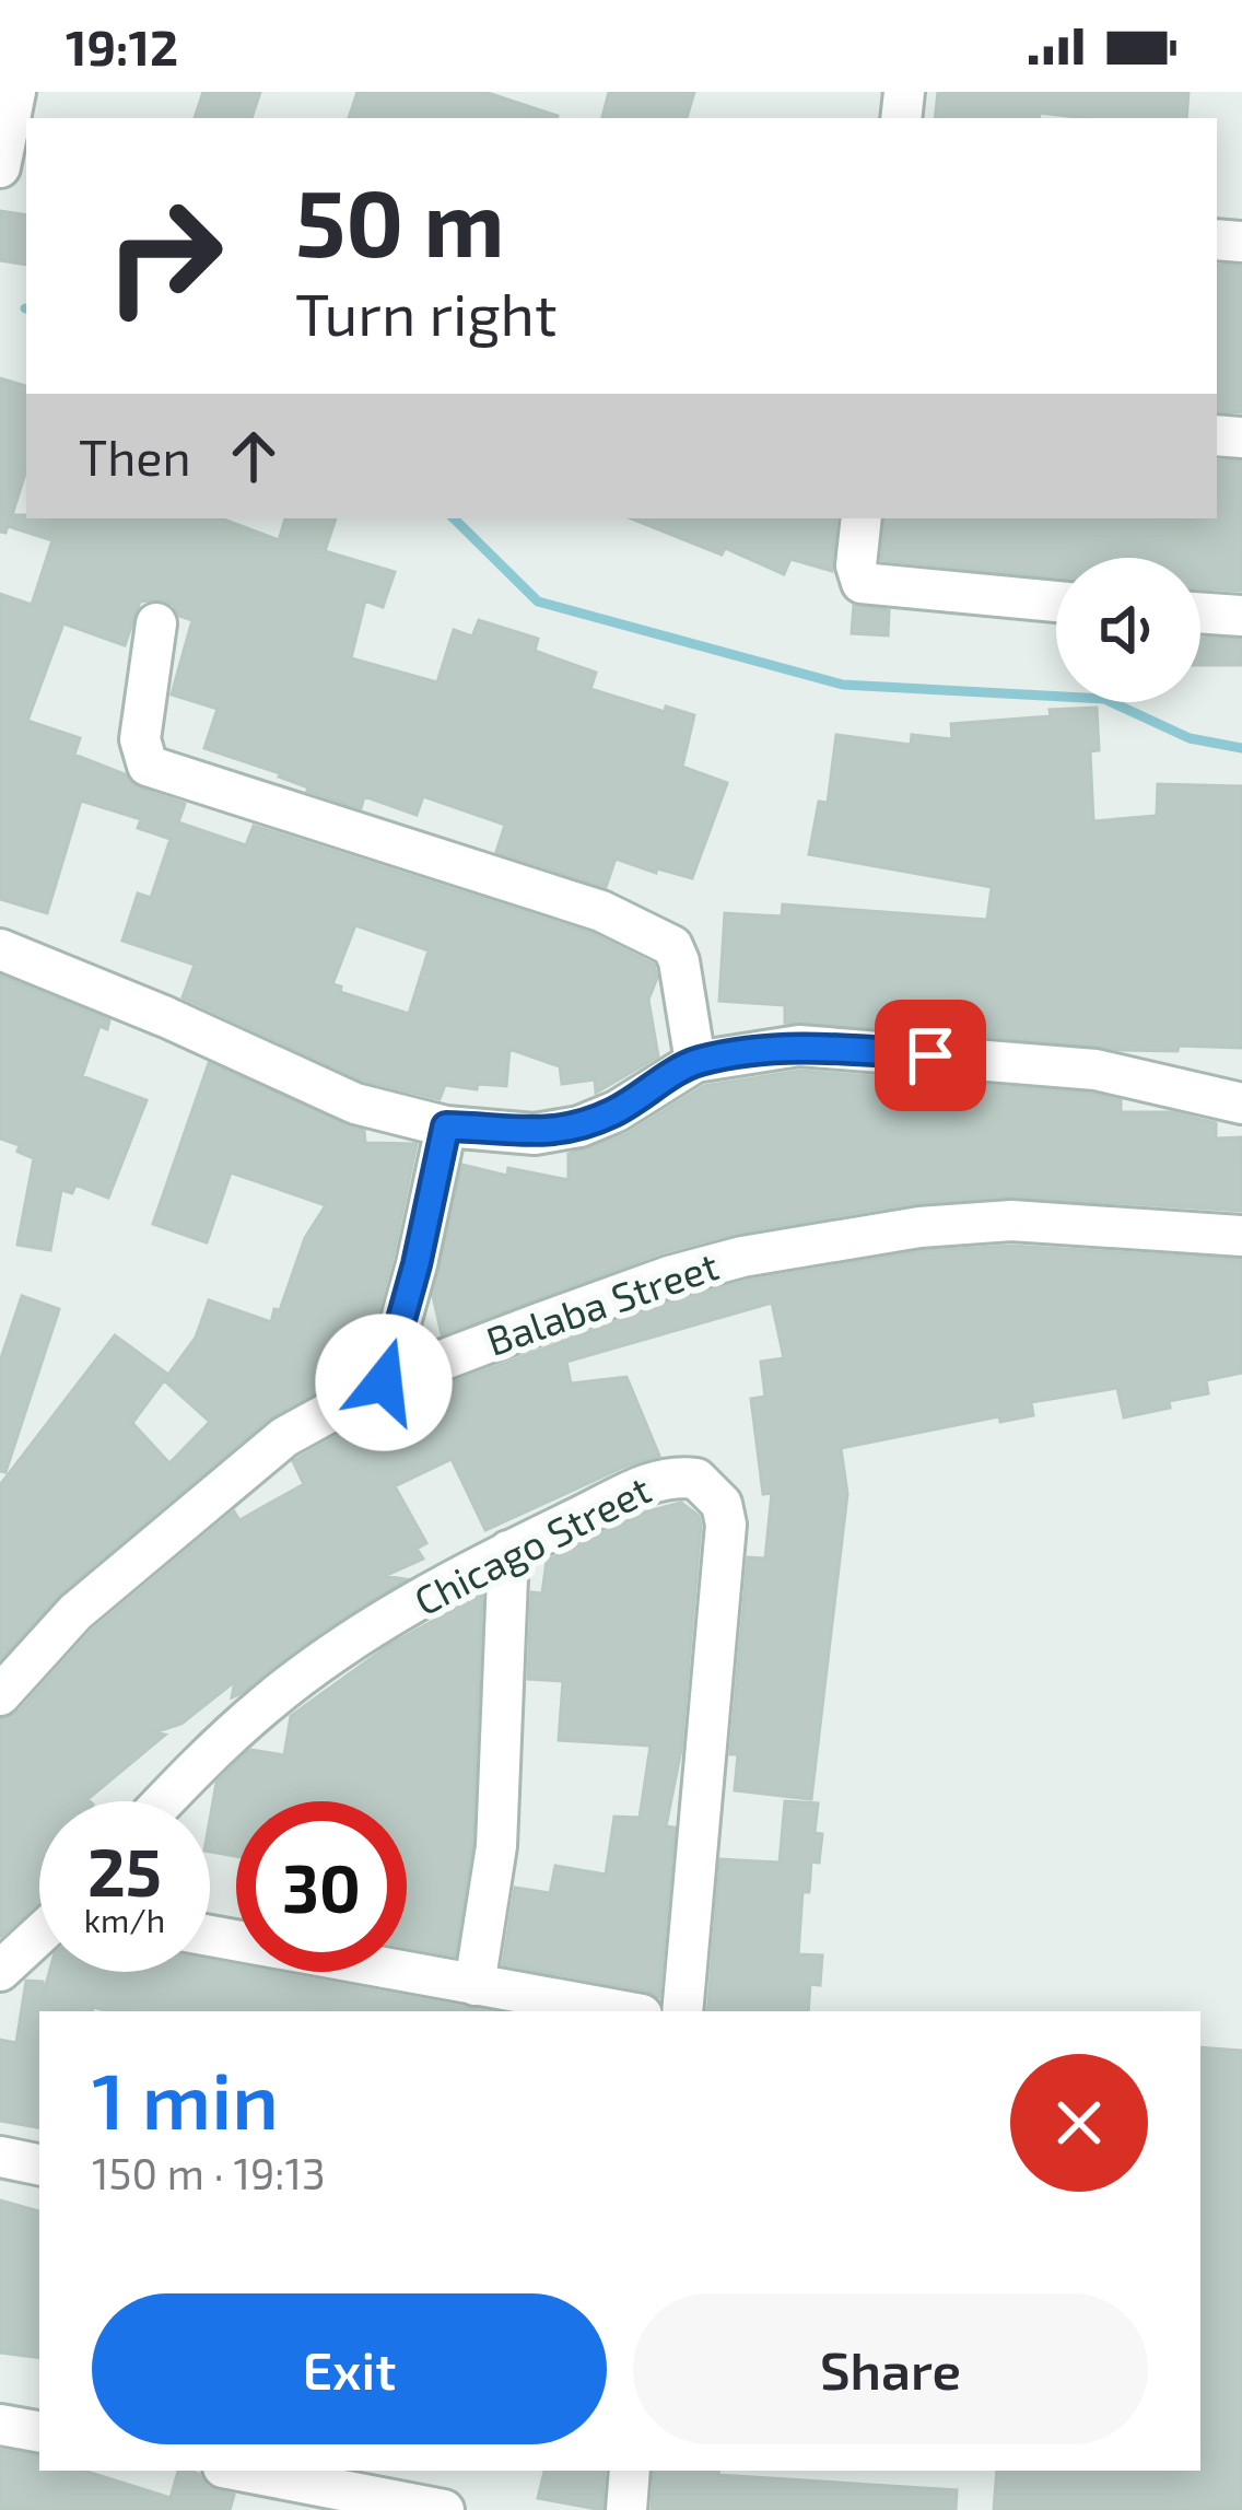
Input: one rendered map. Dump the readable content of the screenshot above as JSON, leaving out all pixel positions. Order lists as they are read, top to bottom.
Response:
{
  "streets": {
    "street": ["Balaba Street", "Chicago Street"]
  },
  "page": {
    "status": "19:12",
    "turn": ["50 m", "Turn right"],
    "then": "Then",
    "speed": "25 km/h",
    "limit": "30",
    "heading": ["1 min", "150 m · 19:13"],
    "buttons": ["Exit", "Share"]
  }
}
